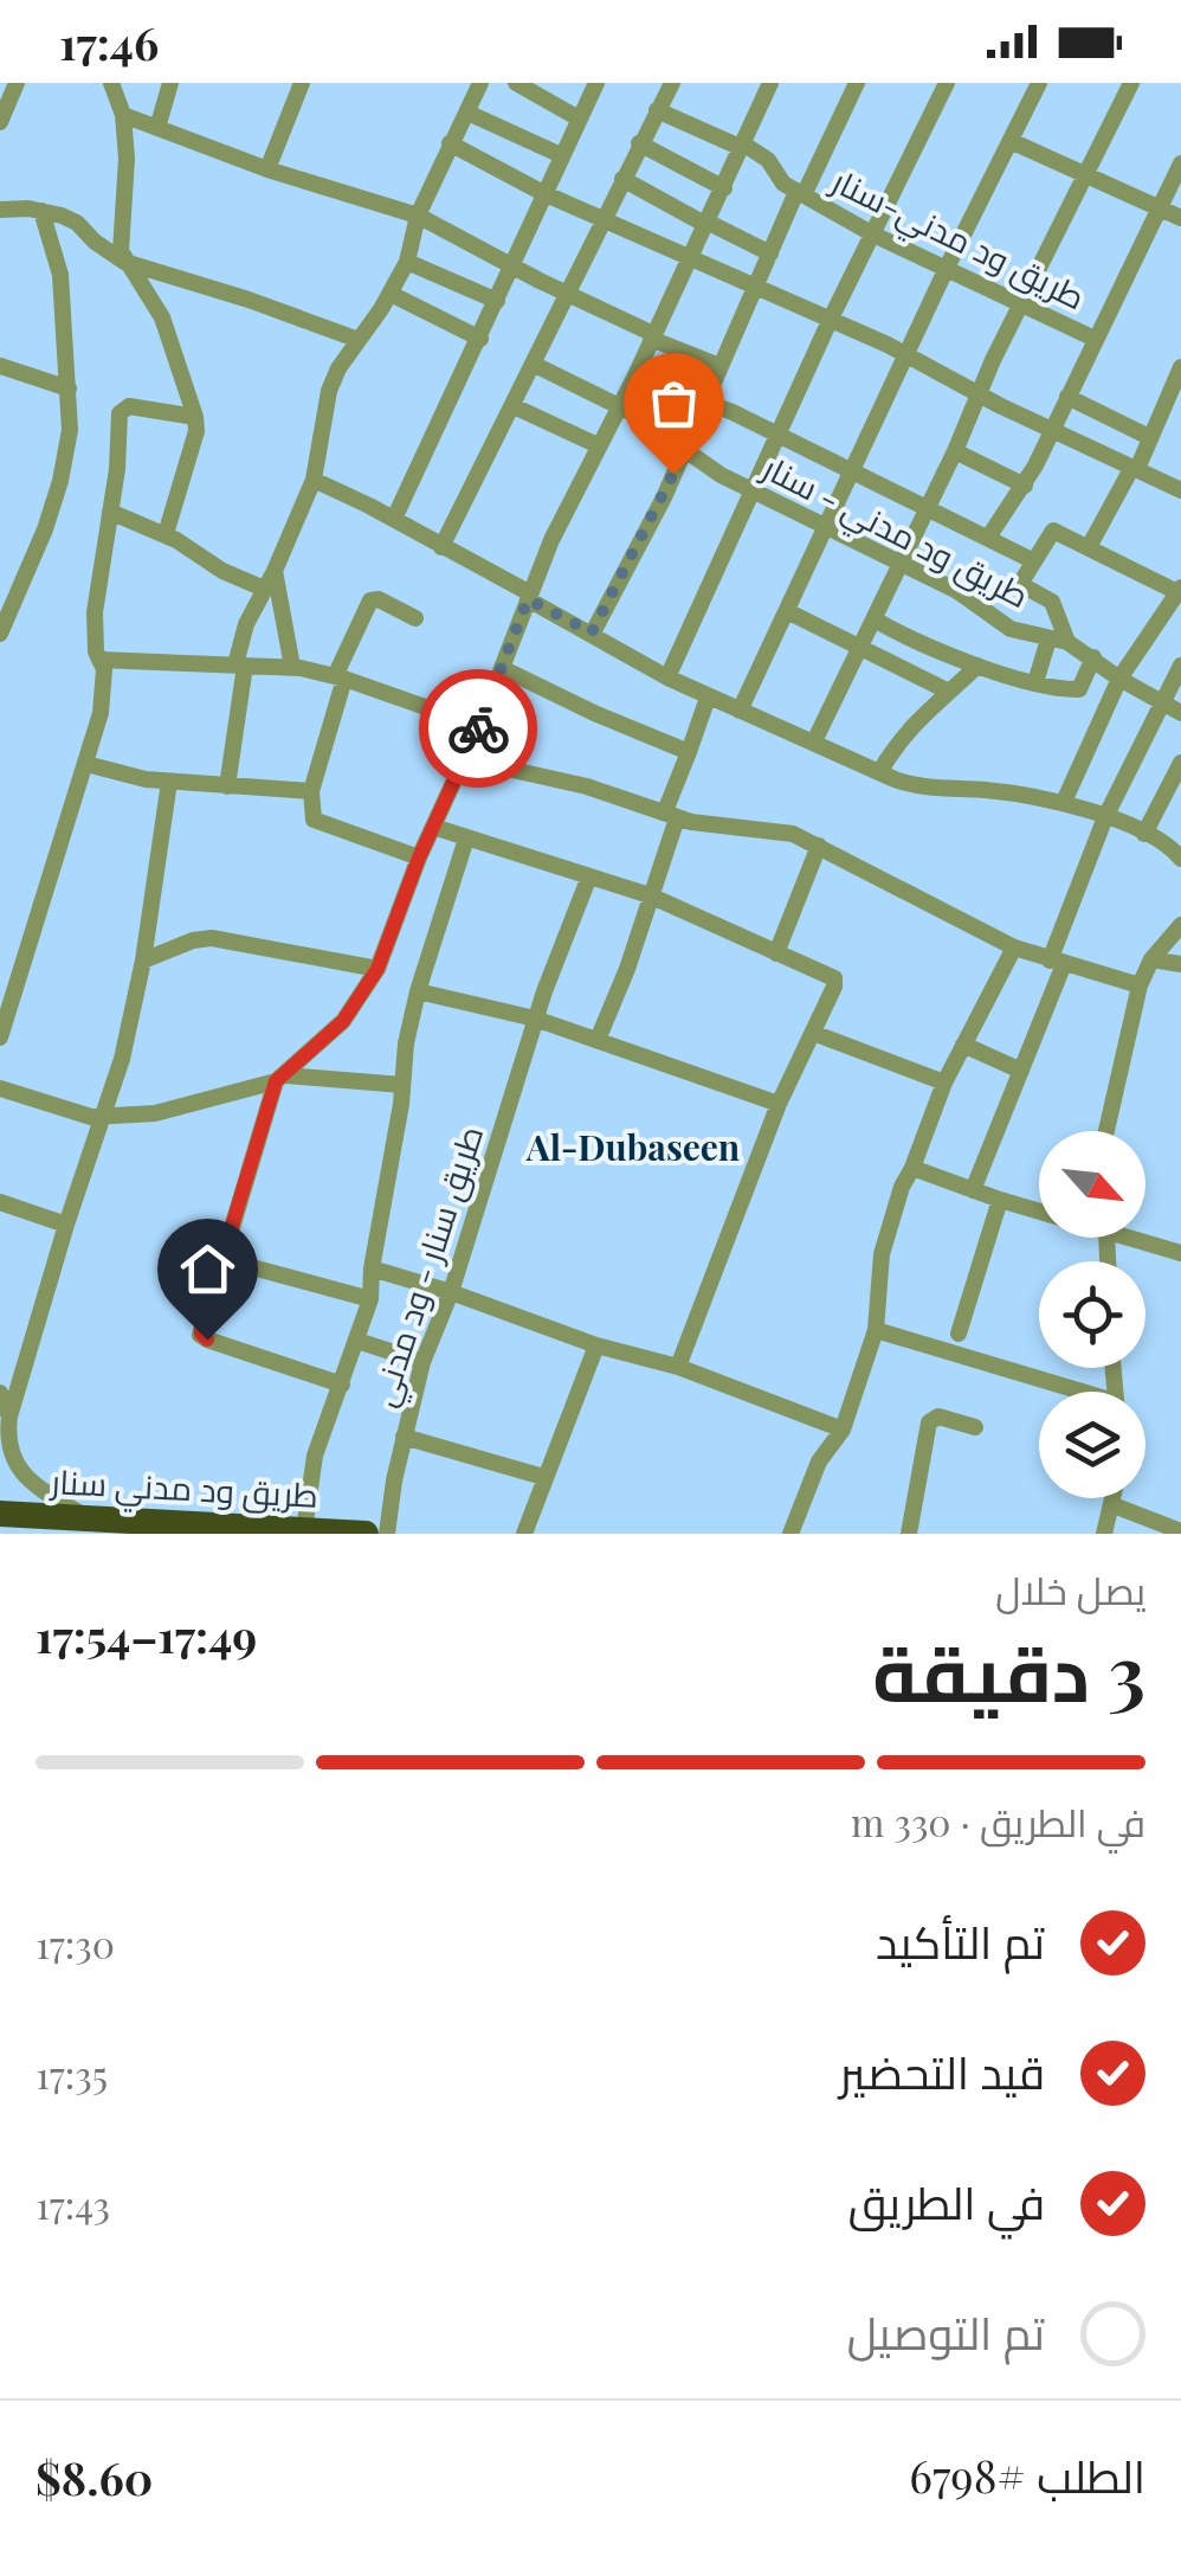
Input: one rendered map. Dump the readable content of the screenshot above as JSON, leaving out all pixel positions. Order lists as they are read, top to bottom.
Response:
{
  "streets": {
    "highway": ["طريق ود مدني سنار"],
    "street": ["طريق ود مدني-سنار", "طريق ود مدني - سنار", "طريق سنار - ود مدني"]
  },
  "crossings": [
    ["طريق ود مدني-سنار", "طريق ود مدني - سنار"],
    ["طريق سنار - ود مدني", "طريق ود مدني سنار"]
  ],
  "districts": ["Al-Dubaseen"],
  "north": "bottom right",
  "page": {
    "status": "17:46",
    "heading": ["3 دقيقة", "يصل خلال", "17:49–17:54"],
    "panel": ["الطلب #6798", "$8.60"],
    "bar": "في الطريق · 330 m",
    "list": [
      ["تم التأكيد", "17:30"],
      ["قيد التحضير", "17:35"],
      ["في الطريق", "17:43"],
      "تم التوصيل"
    ]
  }
}
